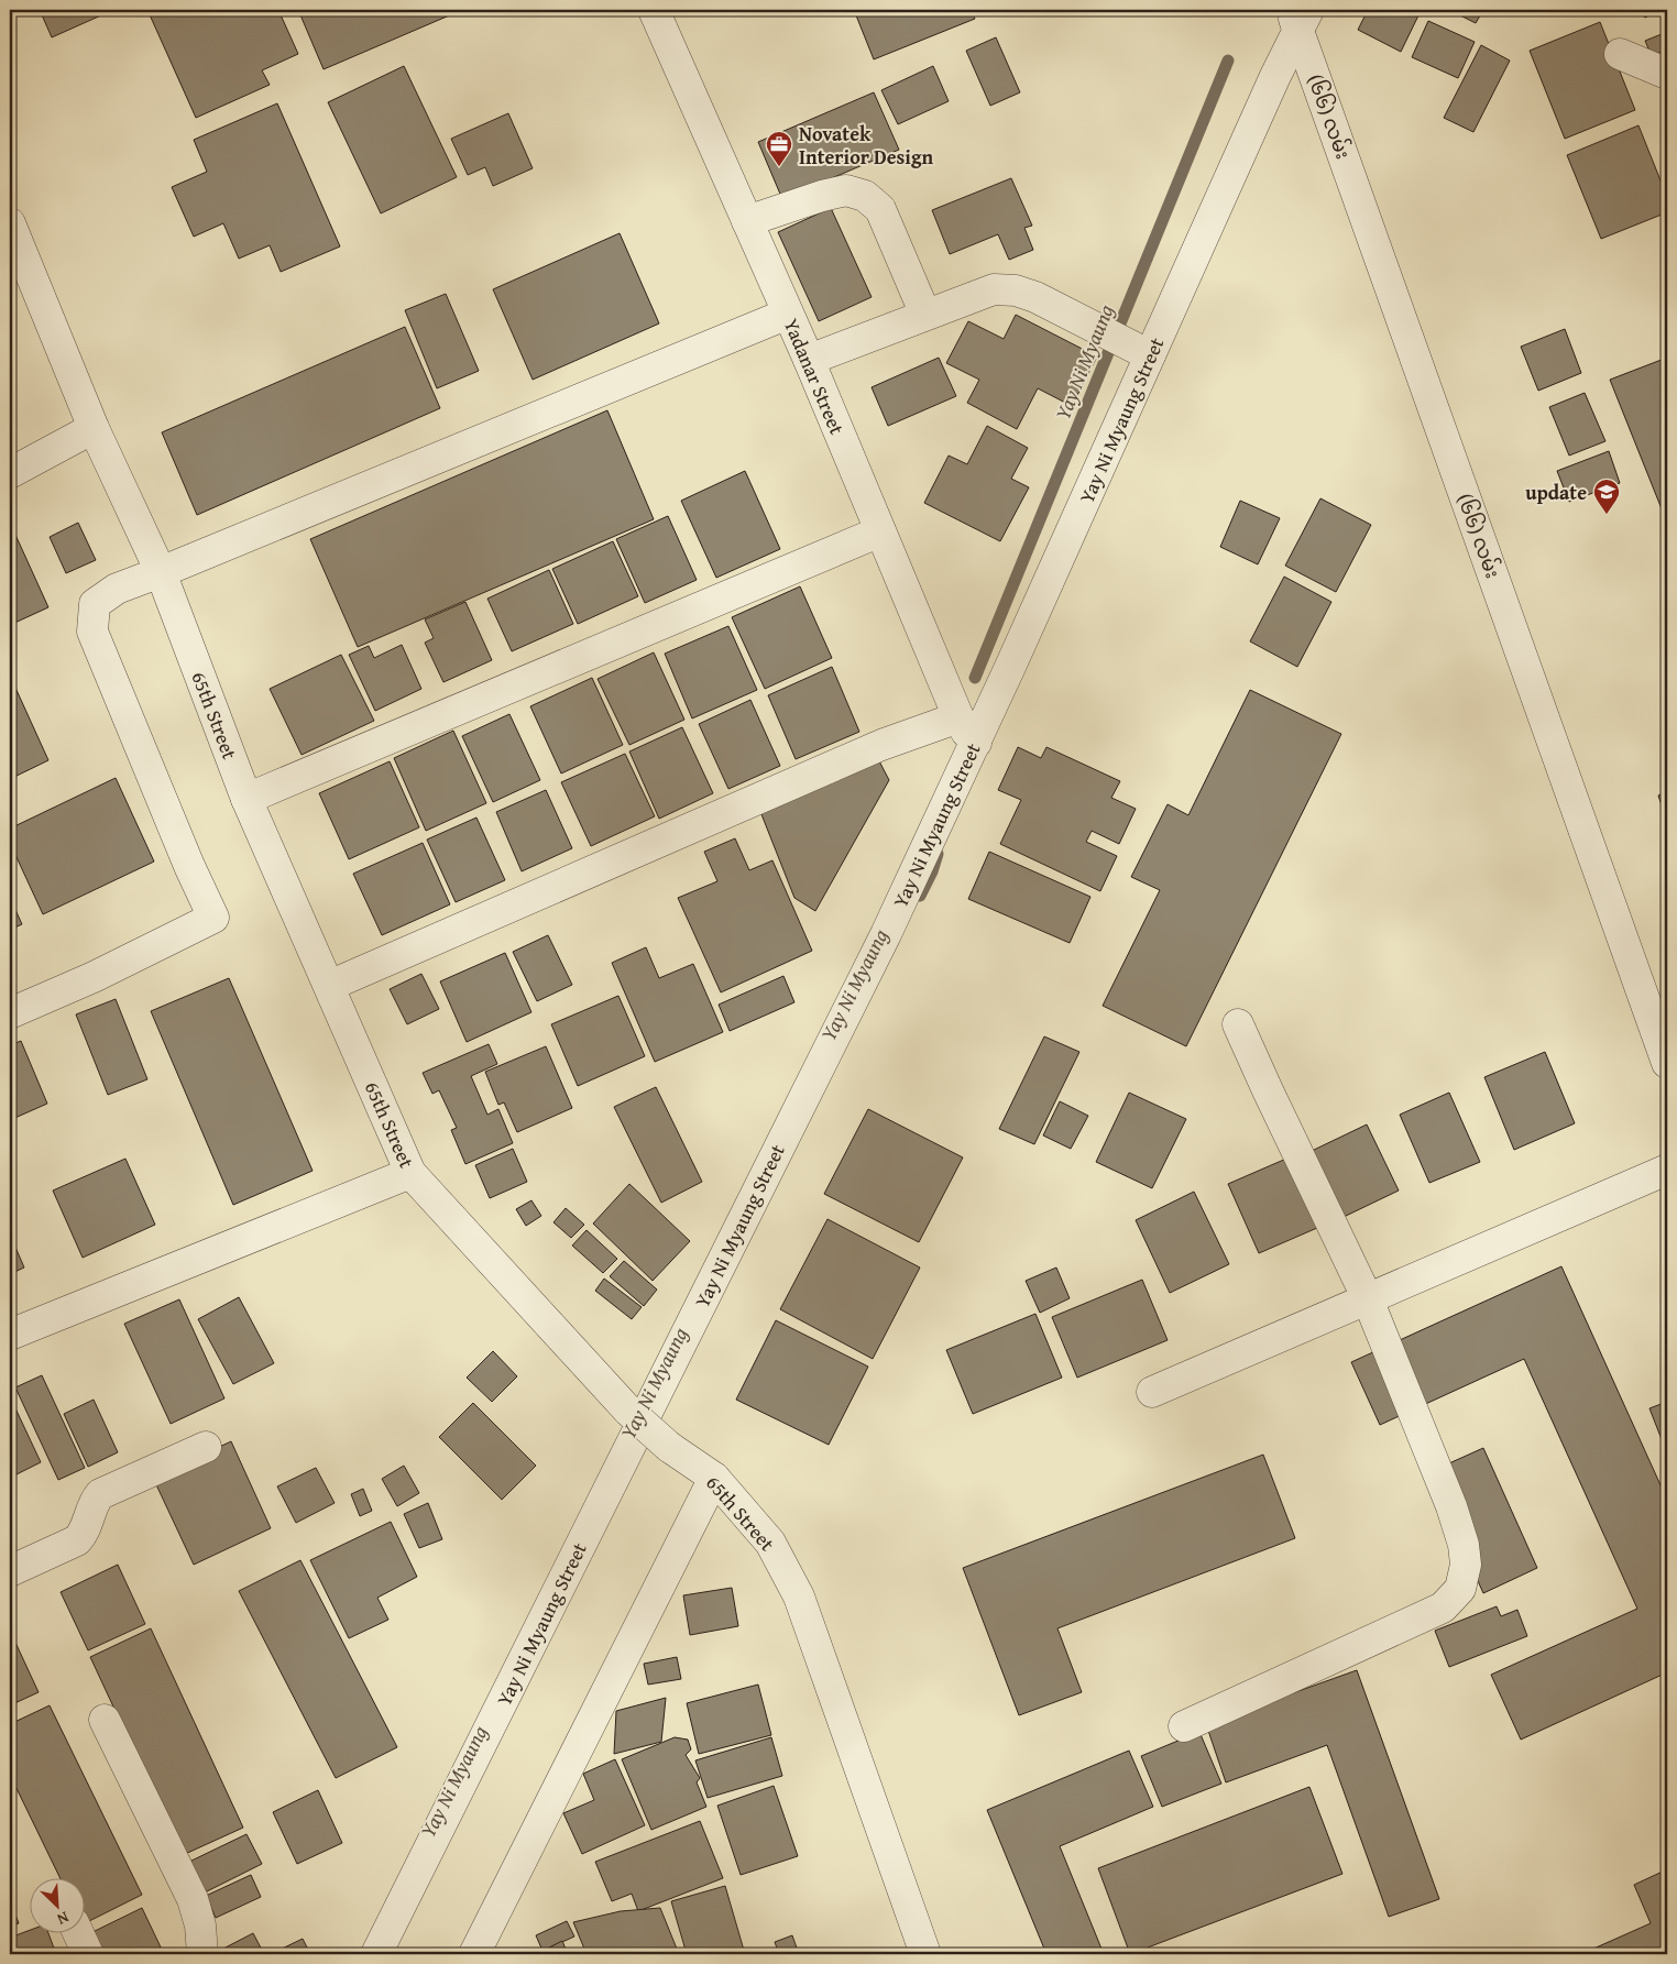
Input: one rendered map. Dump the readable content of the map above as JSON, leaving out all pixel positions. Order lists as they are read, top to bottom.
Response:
{
  "streets": {
    "street": [
      "(၆၆) လမ်း",
      "Yadanar Street",
      "Yay Ni Myaung Street",
      "65th Street"
    ]
  },
  "crossings": [
    ["(၆၆) လမ်း", "Yay Ni Myaung Street"],
    ["Yadanar Street", "Yay Ni Myaung Street"]
  ],
  "water": ["Yay Ni Myaung"],
  "places": {
    "office": ["Novatek Interior Design"],
    "school or university": ["update"]
  },
  "north": "bottom right"
}
